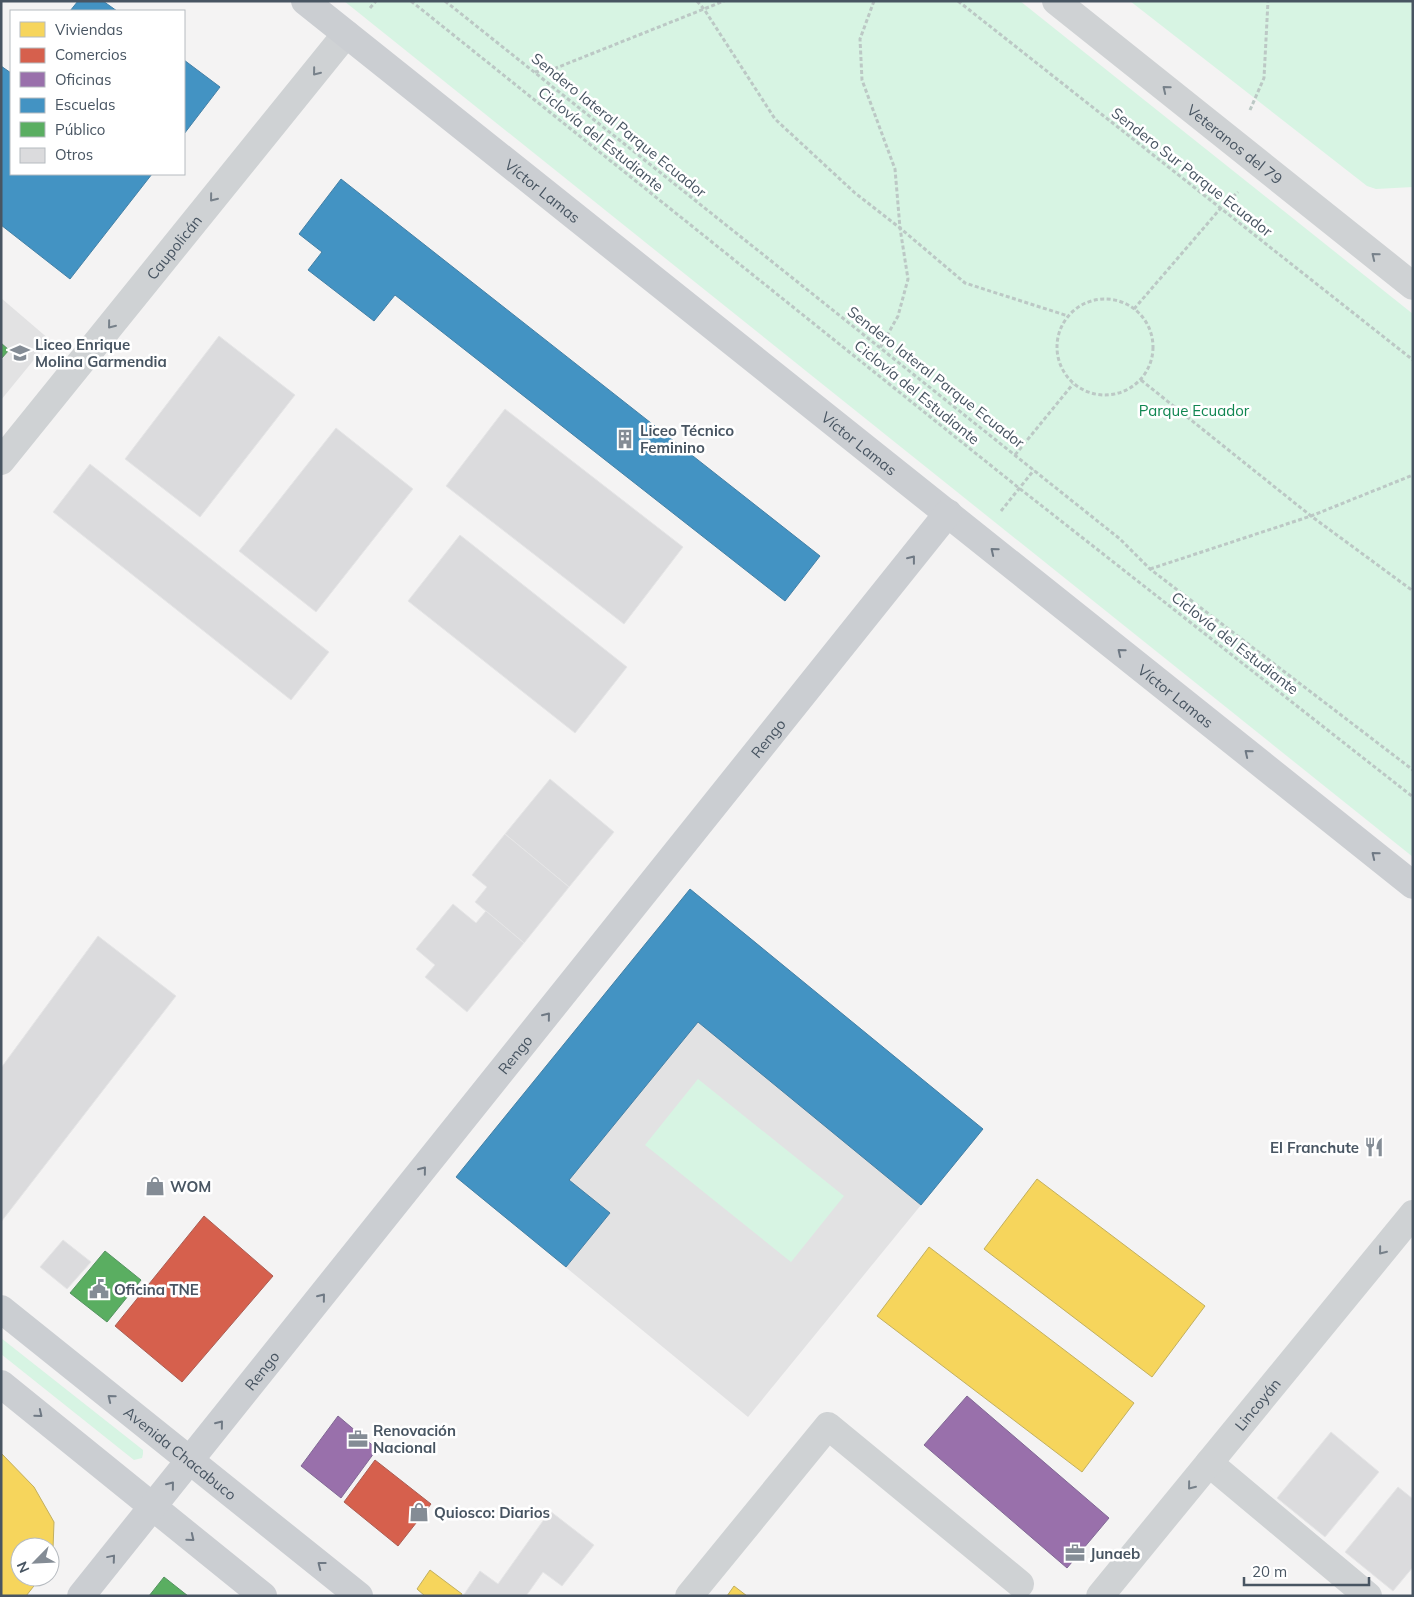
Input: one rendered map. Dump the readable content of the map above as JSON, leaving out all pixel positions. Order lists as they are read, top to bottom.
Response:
{
  "streets": {
    "main road": ["Víctor Lamas", "Rengo", "Avenida Chacabuco"],
    "street": ["Veteranos del 79", "Caupolicán", "Lincoyán"],
    "path": ["Sendero lateral Parque Ecuador", "Ciclovía del Estudiante", "Sendero Sur Parque Ecuador"]
  },
  "crossings": [
    ["Víctor Lamas", "Caupolicán"],
    ["Víctor Lamas", "Rengo"],
    ["Rengo", "Avenida Chacabuco"]
  ],
  "one_way": [
    "Veteranos del 79",
    "Víctor Lamas",
    "Caupolicán",
    "Rengo",
    "Lincoyán"
  ],
  "parks": ["Parque Ecuador"],
  "places": {
    "school or university": ["Liceo Enrique Molina Garmendia"],
    "building": ["Liceo Técnico Feminino"],
    "restaurant": ["El Franchute"],
    "shop": ["WOM", "Quiosco: Diarios"],
    "public building": ["Oficina TNE"],
    "office": ["Renovación Nacional", "Junaeb"]
  },
  "legend": [
    "Viviendas",
    "Comercios",
    "Oficinas",
    "Escuelas",
    "Público",
    "Otros"
  ],
  "scale_bar": "20 m",
  "north": "bottom left"
}
